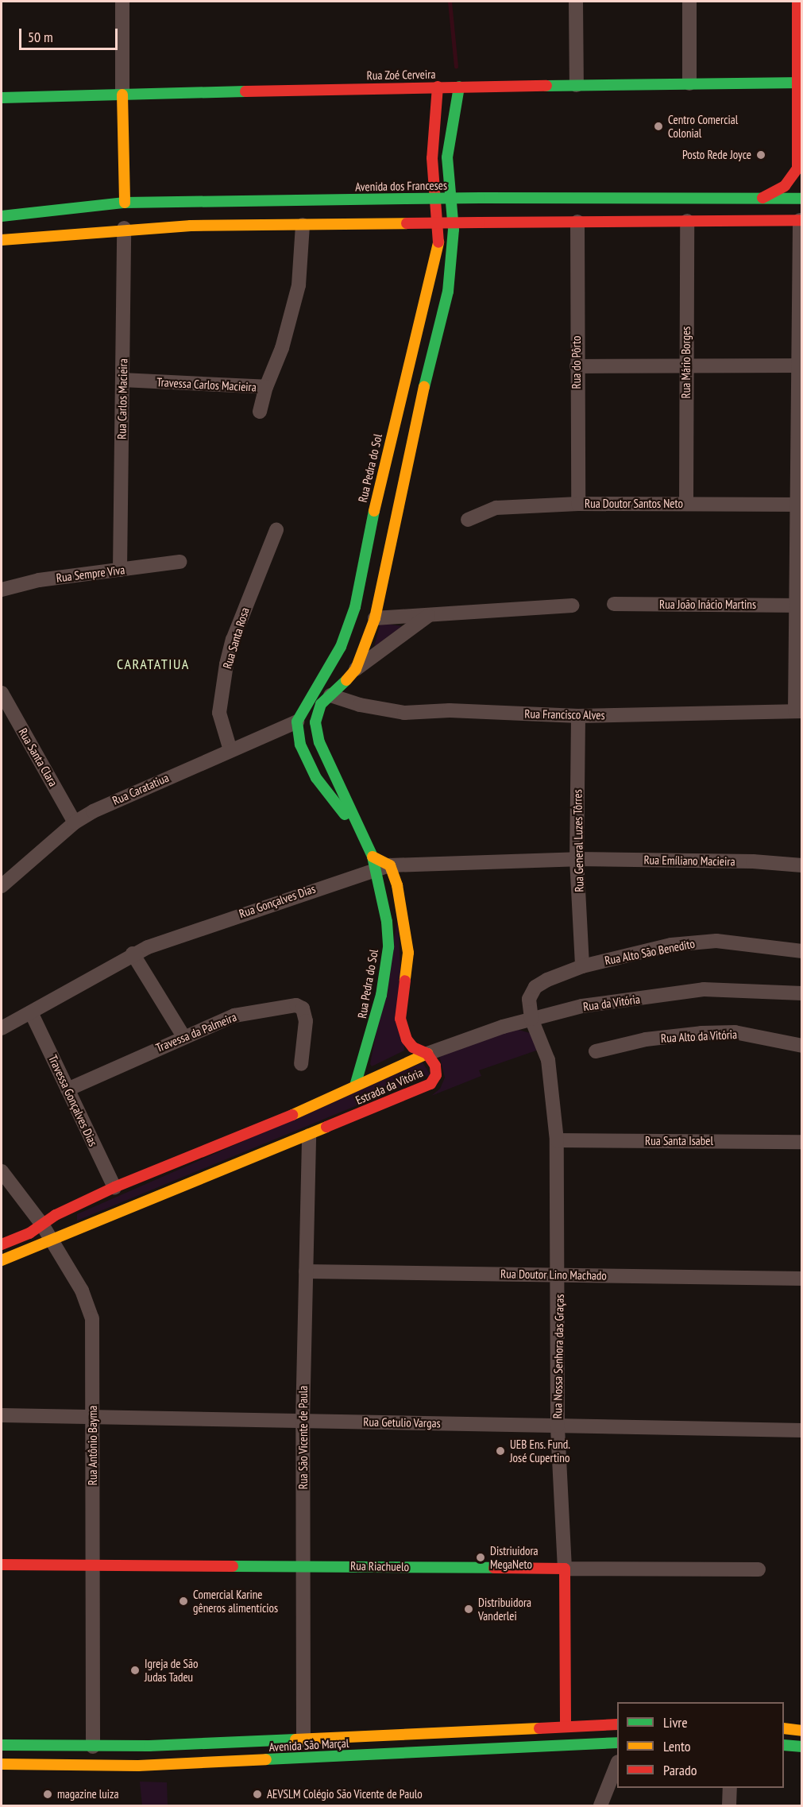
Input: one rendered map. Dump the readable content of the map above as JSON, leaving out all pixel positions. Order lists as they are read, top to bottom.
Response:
{
  "streets": {
    "street": [
      "Rua Zoé Cerveira",
      "Avenida dos Franceses",
      "Rua do Pôrto",
      "Rua Mário Borges",
      "Travessa Carlos Macieira",
      "Rua Carlos Macieira",
      "Rua Pedra do Sol",
      "Rua Doutor Santos Neto",
      "Rua Sempre Viva",
      "Rua João Inácio Martins",
      "Rua Santa Rosa",
      "Rua Francisco Alves",
      "Rua Santa Clara",
      "Rua Caratatiua",
      "Rua General Luzes Tôrres",
      "Rua Emíliano Macieira",
      "Rua Gonçalves Dias",
      "Rua Alto São Benedito",
      "Rua da Vitória",
      "Travessa da Palmeira",
      "Rua Alto da Vitória",
      "Estrada da Vitória",
      "Travessa Gonçalves Dias",
      "Rua Santa Isabel",
      "Rua Doutor Lino Machado",
      "Rua Nossa Senhora das Graças",
      "Rua Getulio Vargas",
      "Rua São Vicente de Paula",
      "Rua Antônio Bayma",
      "Rua Riachuelo",
      "Avenida São Marçal"
    ]
  },
  "crossings": [
    ["Rua Zoé Cerveira", "Rua Pedra do Sol"],
    ["Rua do Pôrto", "Rua Doutor Santos Neto"],
    ["Rua Mário Borges", "Rua Doutor Santos Neto"],
    ["Travessa Carlos Macieira", "Rua Carlos Macieira"],
    ["Rua Carlos Macieira", "Rua Sempre Viva"],
    ["Rua Pedra do Sol", "Rua Caratatiua"],
    ["Rua Pedra do Sol", "Rua Gonçalves Dias"],
    ["Rua Pedra do Sol", "Estrada da Vitória"],
    ["Rua Santa Rosa", "Rua Caratatiua"],
    ["Rua Francisco Alves", "Rua General Luzes Tôrres"],
    ["Rua Santa Clara", "Rua Caratatiua"],
    ["Rua General Luzes Tôrres", "Rua Emíliano Macieira"],
    ["Rua General Luzes Tôrres", "Rua Gonçalves Dias"],
    ["Rua General Luzes Tôrres", "Rua Alto São Benedito"],
    ["Rua Emíliano Macieira", "Rua Gonçalves Dias"],
    ["Rua Gonçalves Dias", "Travessa Gonçalves Dias"],
    ["Rua Alto São Benedito", "Rua da Vitória"],
    ["Rua Alto São Benedito", "Rua Nossa Senhora das Graças"],
    ["Rua da Vitória", "Estrada da Vitória"],
    ["Rua da Vitória", "Rua Nossa Senhora das Graças"],
    ["Travessa da Palmeira", "Travessa Gonçalves Dias"],
    ["Estrada da Vitória", "Travessa Gonçalves Dias"],
    ["Estrada da Vitória", "Rua São Vicente de Paula"],
    ["Estrada da Vitória", "Rua Antônio Bayma"],
    ["Rua Santa Isabel", "Rua Nossa Senhora das Graças"],
    ["Rua Doutor Lino Machado", "Rua Nossa Senhora das Graças"],
    ["Rua Doutor Lino Machado", "Rua São Vicente de Paula"],
    ["Rua Nossa Senhora das Graças", "Rua Getulio Vargas"],
    ["Rua Nossa Senhora das Graças", "Rua Riachuelo"],
    ["Rua Nossa Senhora das Graças", "Avenida São Marçal"],
    ["Rua Getulio Vargas", "Rua São Vicente de Paula"],
    ["Rua Getulio Vargas", "Rua Antônio Bayma"],
    ["Rua São Vicente de Paula", "Rua Riachuelo"],
    ["Rua São Vicente de Paula", "Avenida São Marçal"],
    ["Rua Antônio Bayma", "Rua Riachuelo"],
    ["Rua Antônio Bayma", "Avenida São Marçal"]
  ],
  "districts": ["CARATATIUA"],
  "places": [
    "Centro Comercial Colonial",
    "Posto Rede Joyce",
    "UEB Ens. Fund. José Cupertino",
    "Distriuidora MegaNeto",
    "Comercial Karine gêneros alimentícios",
    "Distribuidora Vanderlei",
    "Igreja de São Judas Tadeu",
    "magazine luiza",
    "AEVSLM Colégio São Vicente de Paulo"
  ],
  "legend": ["Livre", "Lento", "Parado"],
  "scale_bar": "50 m"
}
